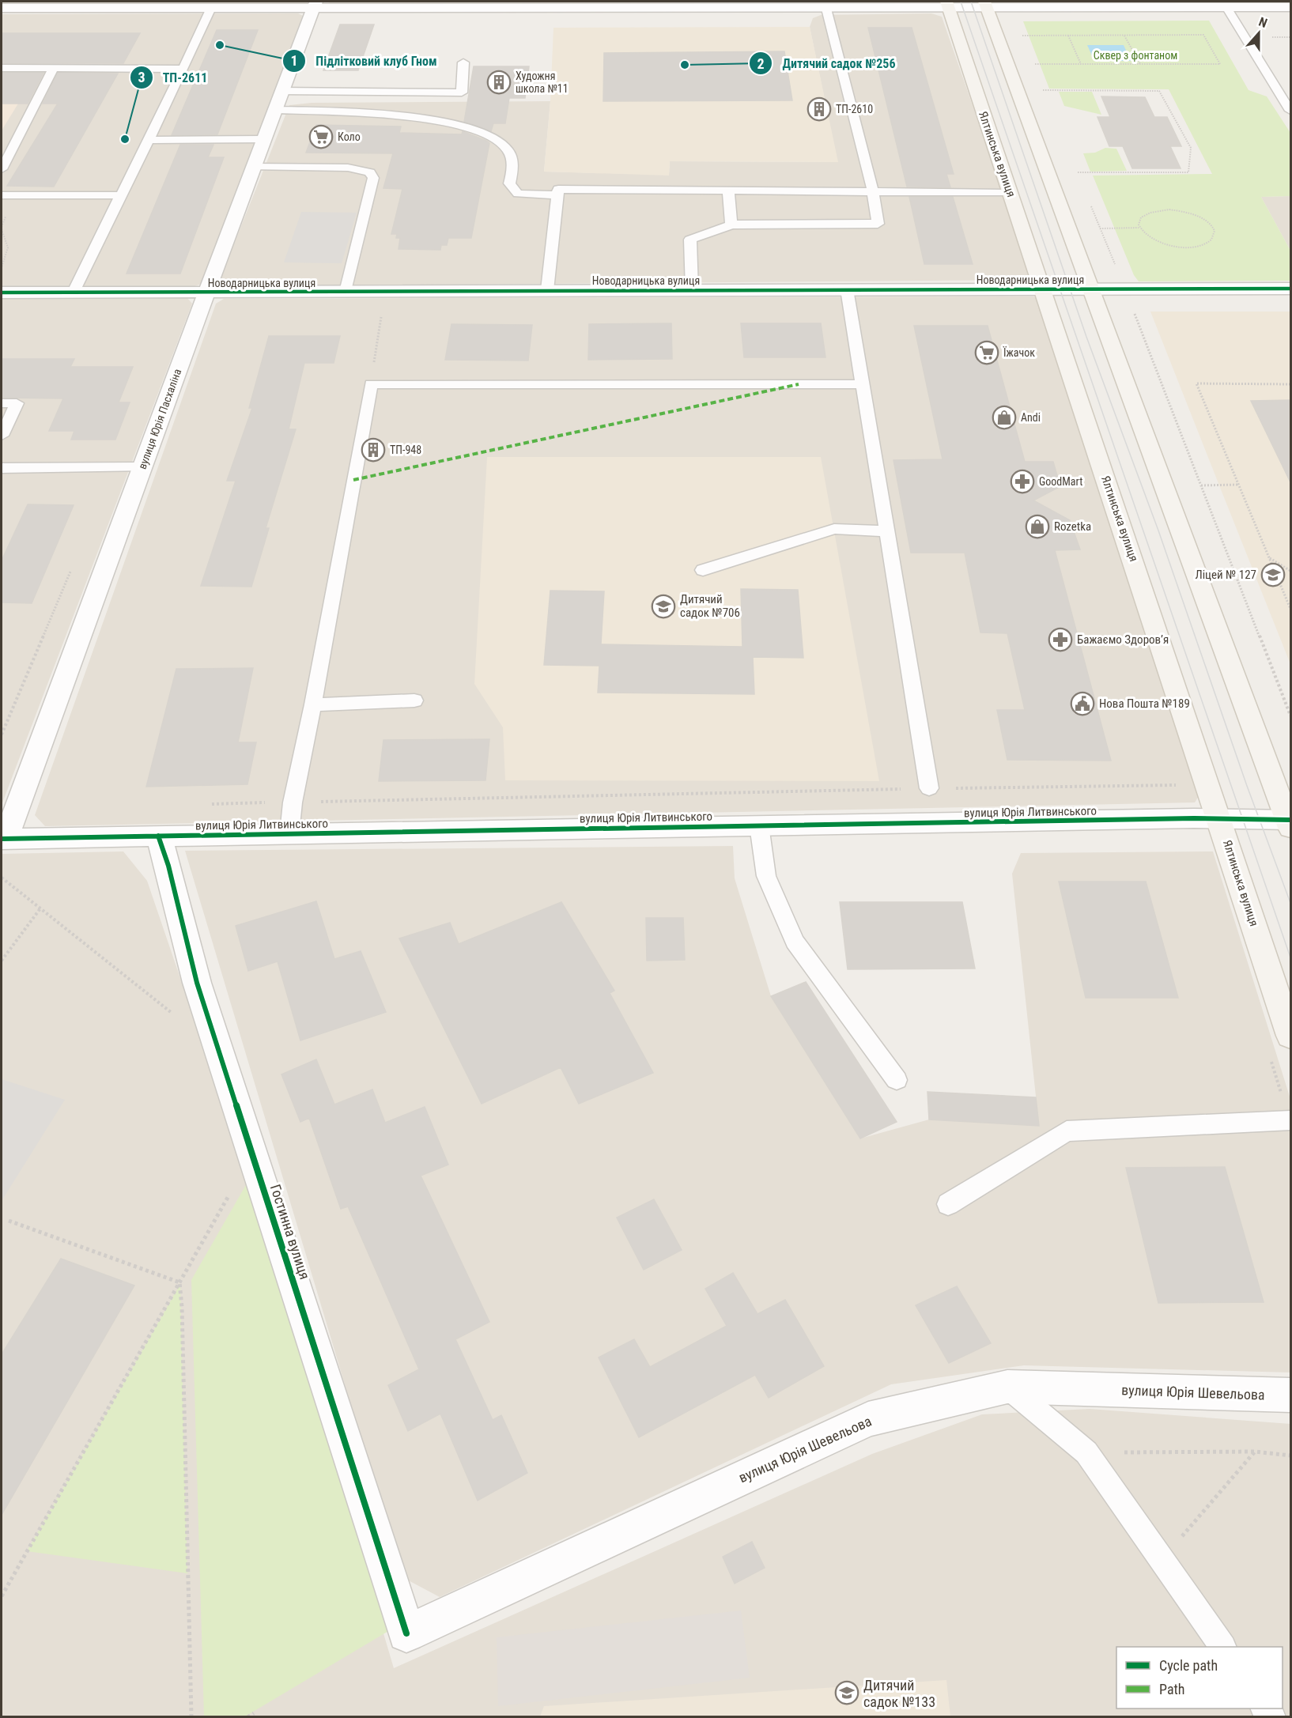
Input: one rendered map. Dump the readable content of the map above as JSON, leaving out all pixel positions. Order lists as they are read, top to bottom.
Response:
{
  "streets": {
    "street": [
      "Ялтинська вулиця",
      "Новодарницька вулиця",
      "вулиця Юрія Пасхаліна",
      "вулиця Юрія Литвинського",
      "Гостинна вулиця",
      "вулиця Юрія Шевельова"
    ]
  },
  "crossings": [
    ["Ялтинська вулиця", "Новодарницька вулиця"],
    ["Ялтинська вулиця", "вулиця Юрія Литвинського"],
    ["Новодарницька вулиця", "вулиця Юрія Пасхаліна"],
    ["вулиця Юрія Пасхаліна", "вулиця Юрія Литвинського"],
    ["вулиця Юрія Литвинського", "Гостинна вулиця"],
    ["Гостинна вулиця", "вулиця Юрія Шевельова"]
  ],
  "parks": ["Сквер з фонтаном"],
  "places": {
    "other": ["Підлітковий клуб Гном", "Дитячий садок №256", "ТП-2611"],
    "building": ["Художня школа №11", "ТП-2610", "ТП-948"],
    "supermarket": ["Коло", "Їжачок"],
    "shop": ["Andi", "Rozetka"],
    "pharmacy": ["GoodMart", "Бажаємо Здоров’я"],
    "school or university": ["Ліцей № 127", "Дитячий садок №706", "Дитячий садок №133"],
    "public building": ["Нова Пошта №189"]
  },
  "legend": ["Cycle path", "Path"],
  "north": "top"
}
